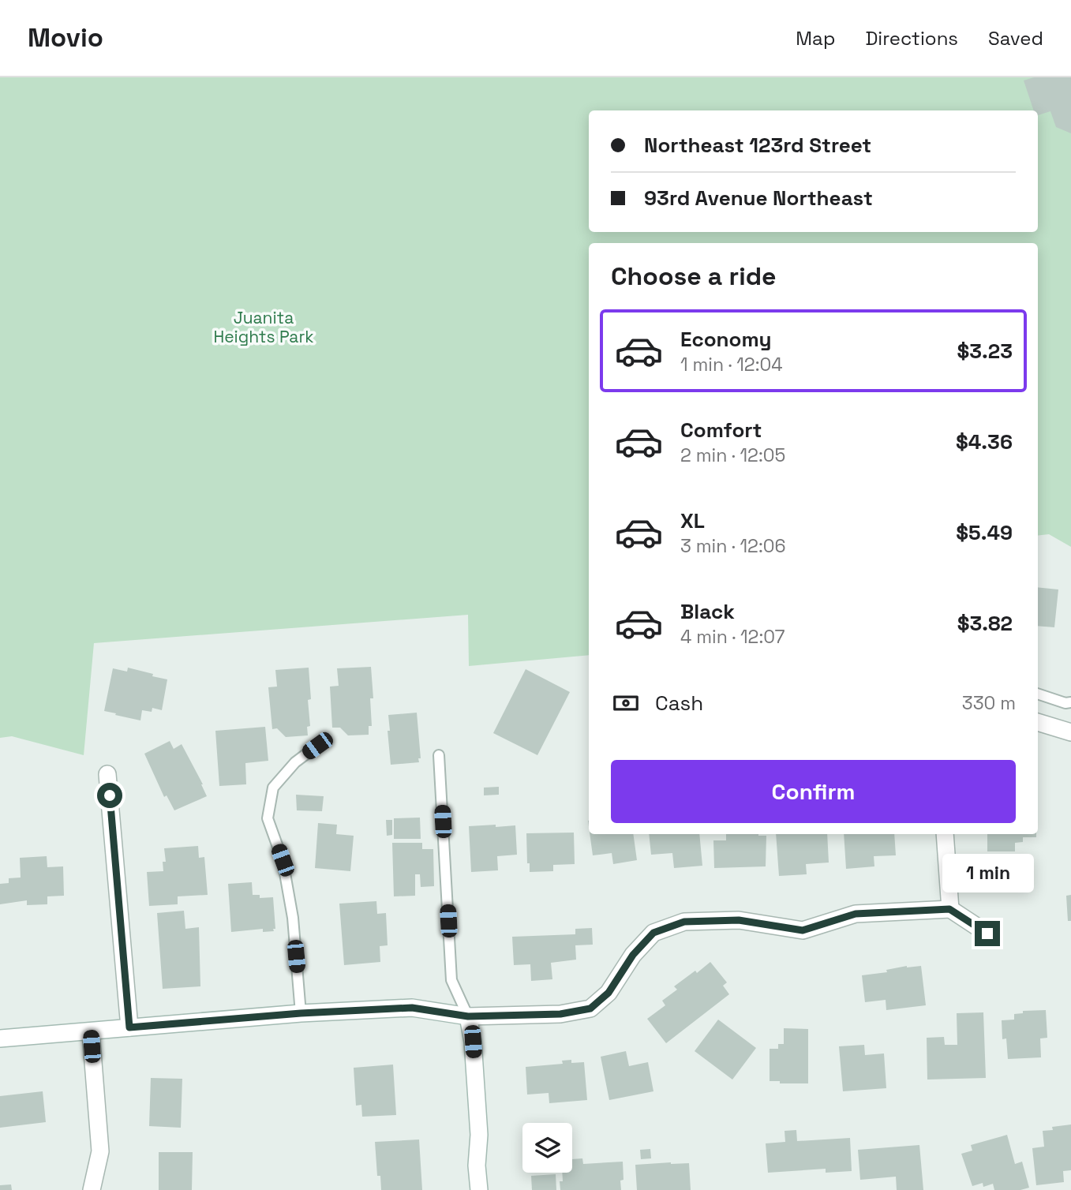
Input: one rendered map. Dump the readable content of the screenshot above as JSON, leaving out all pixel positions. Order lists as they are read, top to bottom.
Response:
{
  "parks": ["Juanita Heights Park"],
  "page": {
    "header": "Movio",
    "nav": ["Map", "Directions", "Saved"],
    "banner": ["Northeast 123rd Street", "93rd Avenue Northeast"],
    "heading": "Choose a ride",
    "list": [
      {
        "name": "Economy",
        "note": "1 min · 12:04",
        "value": "$3.23"
      },
      {
        "name": "Comfort",
        "note": "2 min · 12:05",
        "value": "$4.36"
      },
      {
        "name": "XL",
        "note": "3 min · 12:06",
        "value": "$5.49"
      },
      {
        "name": "Black",
        "note": "4 min · 12:07",
        "value": "$3.82"
      }
    ],
    "pay": ["Cash", "330 m"],
    "buttons": "Confirm",
    "bubble": "1 min"
  }
}
